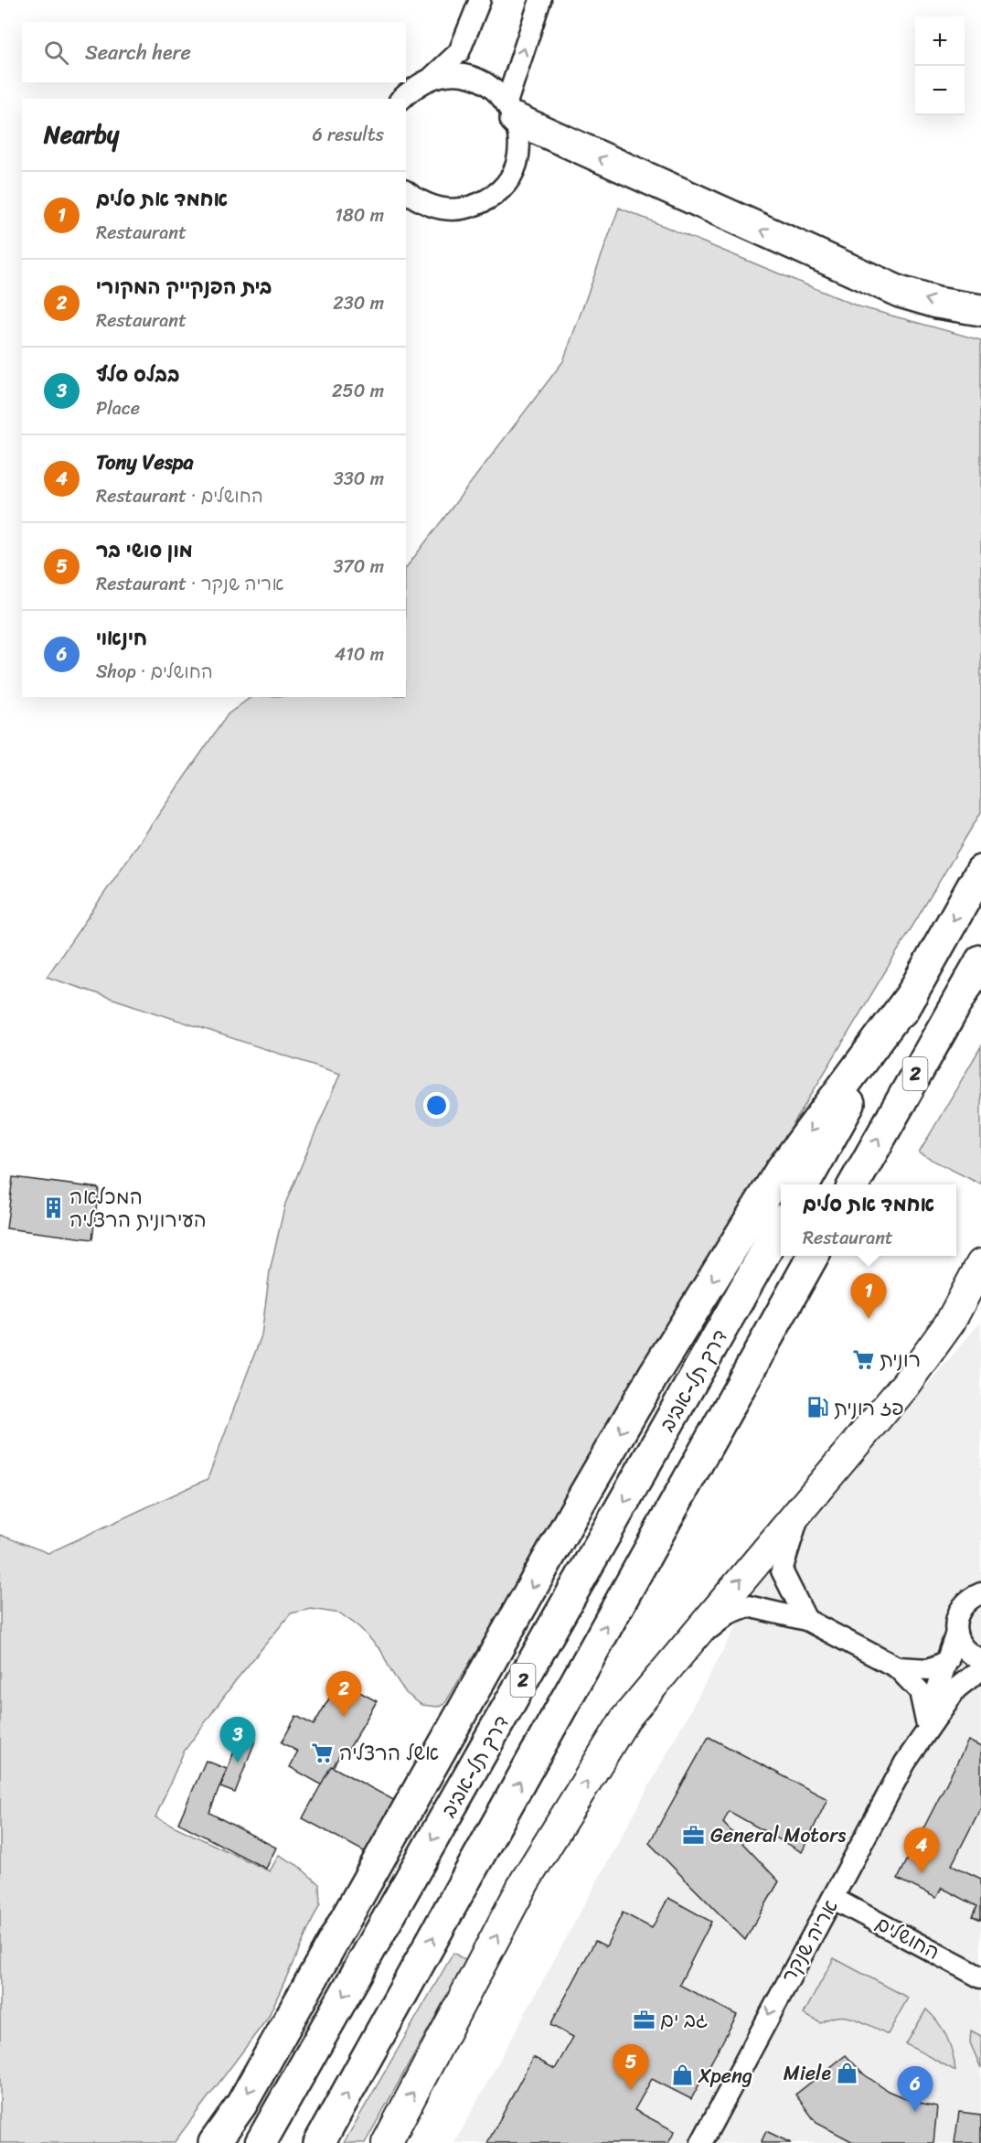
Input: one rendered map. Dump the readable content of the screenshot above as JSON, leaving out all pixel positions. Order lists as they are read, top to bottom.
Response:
{
  "streets": {
    "highway": ["2", "דרך תל-אביב"],
    "street": ["החושלים", "אריה שנקר"]
  },
  "crossings": [
    ["החושלים", "אריה שנקר"]
  ],
  "one_way": ["אריה שנקר"],
  "places": {
    "building": ["המכלאה העירונית הרצליה"],
    "supermarket": ["רונית", "אשל הרצליה"],
    "fuel station": ["פז רונית"],
    "office": ["General Motors", "גב ים"],
    "shop": ["Miele", "Xpeng"]
  },
  "page": {
    "map_buttons": ["+", "−"],
    "search": "Search here",
    "heading": ["Nearby", "6 results"],
    "list": [
      {
        "mark": "1",
        "name": "אחמד את סלים",
        "note": "Restaurant",
        "value": "180 m"
      },
      {
        "mark": "2",
        "name": "בית הפנקייק המקורי",
        "note": "Restaurant",
        "value": "230 m"
      },
      {
        "mark": "3",
        "name": "בבלס סלף",
        "note": "Place",
        "value": "250 m"
      },
      {
        "mark": "4",
        "name": "Tony Vespa",
        "note": "Restaurant · החושלים",
        "value": "330 m"
      },
      {
        "mark": "5",
        "name": "מון סושי בר",
        "note": "Restaurant · אריה שנקר",
        "value": "370 m"
      },
      {
        "mark": "6",
        "name": "חינאוי",
        "note": "Shop · החושלים",
        "value": "410 m"
      }
    ],
    "popup": ["אחמד את סלים", "Restaurant"],
    "pins": [
      "1",
      "2",
      "3",
      "4",
      "5",
      "6"
    ]
  }
}
